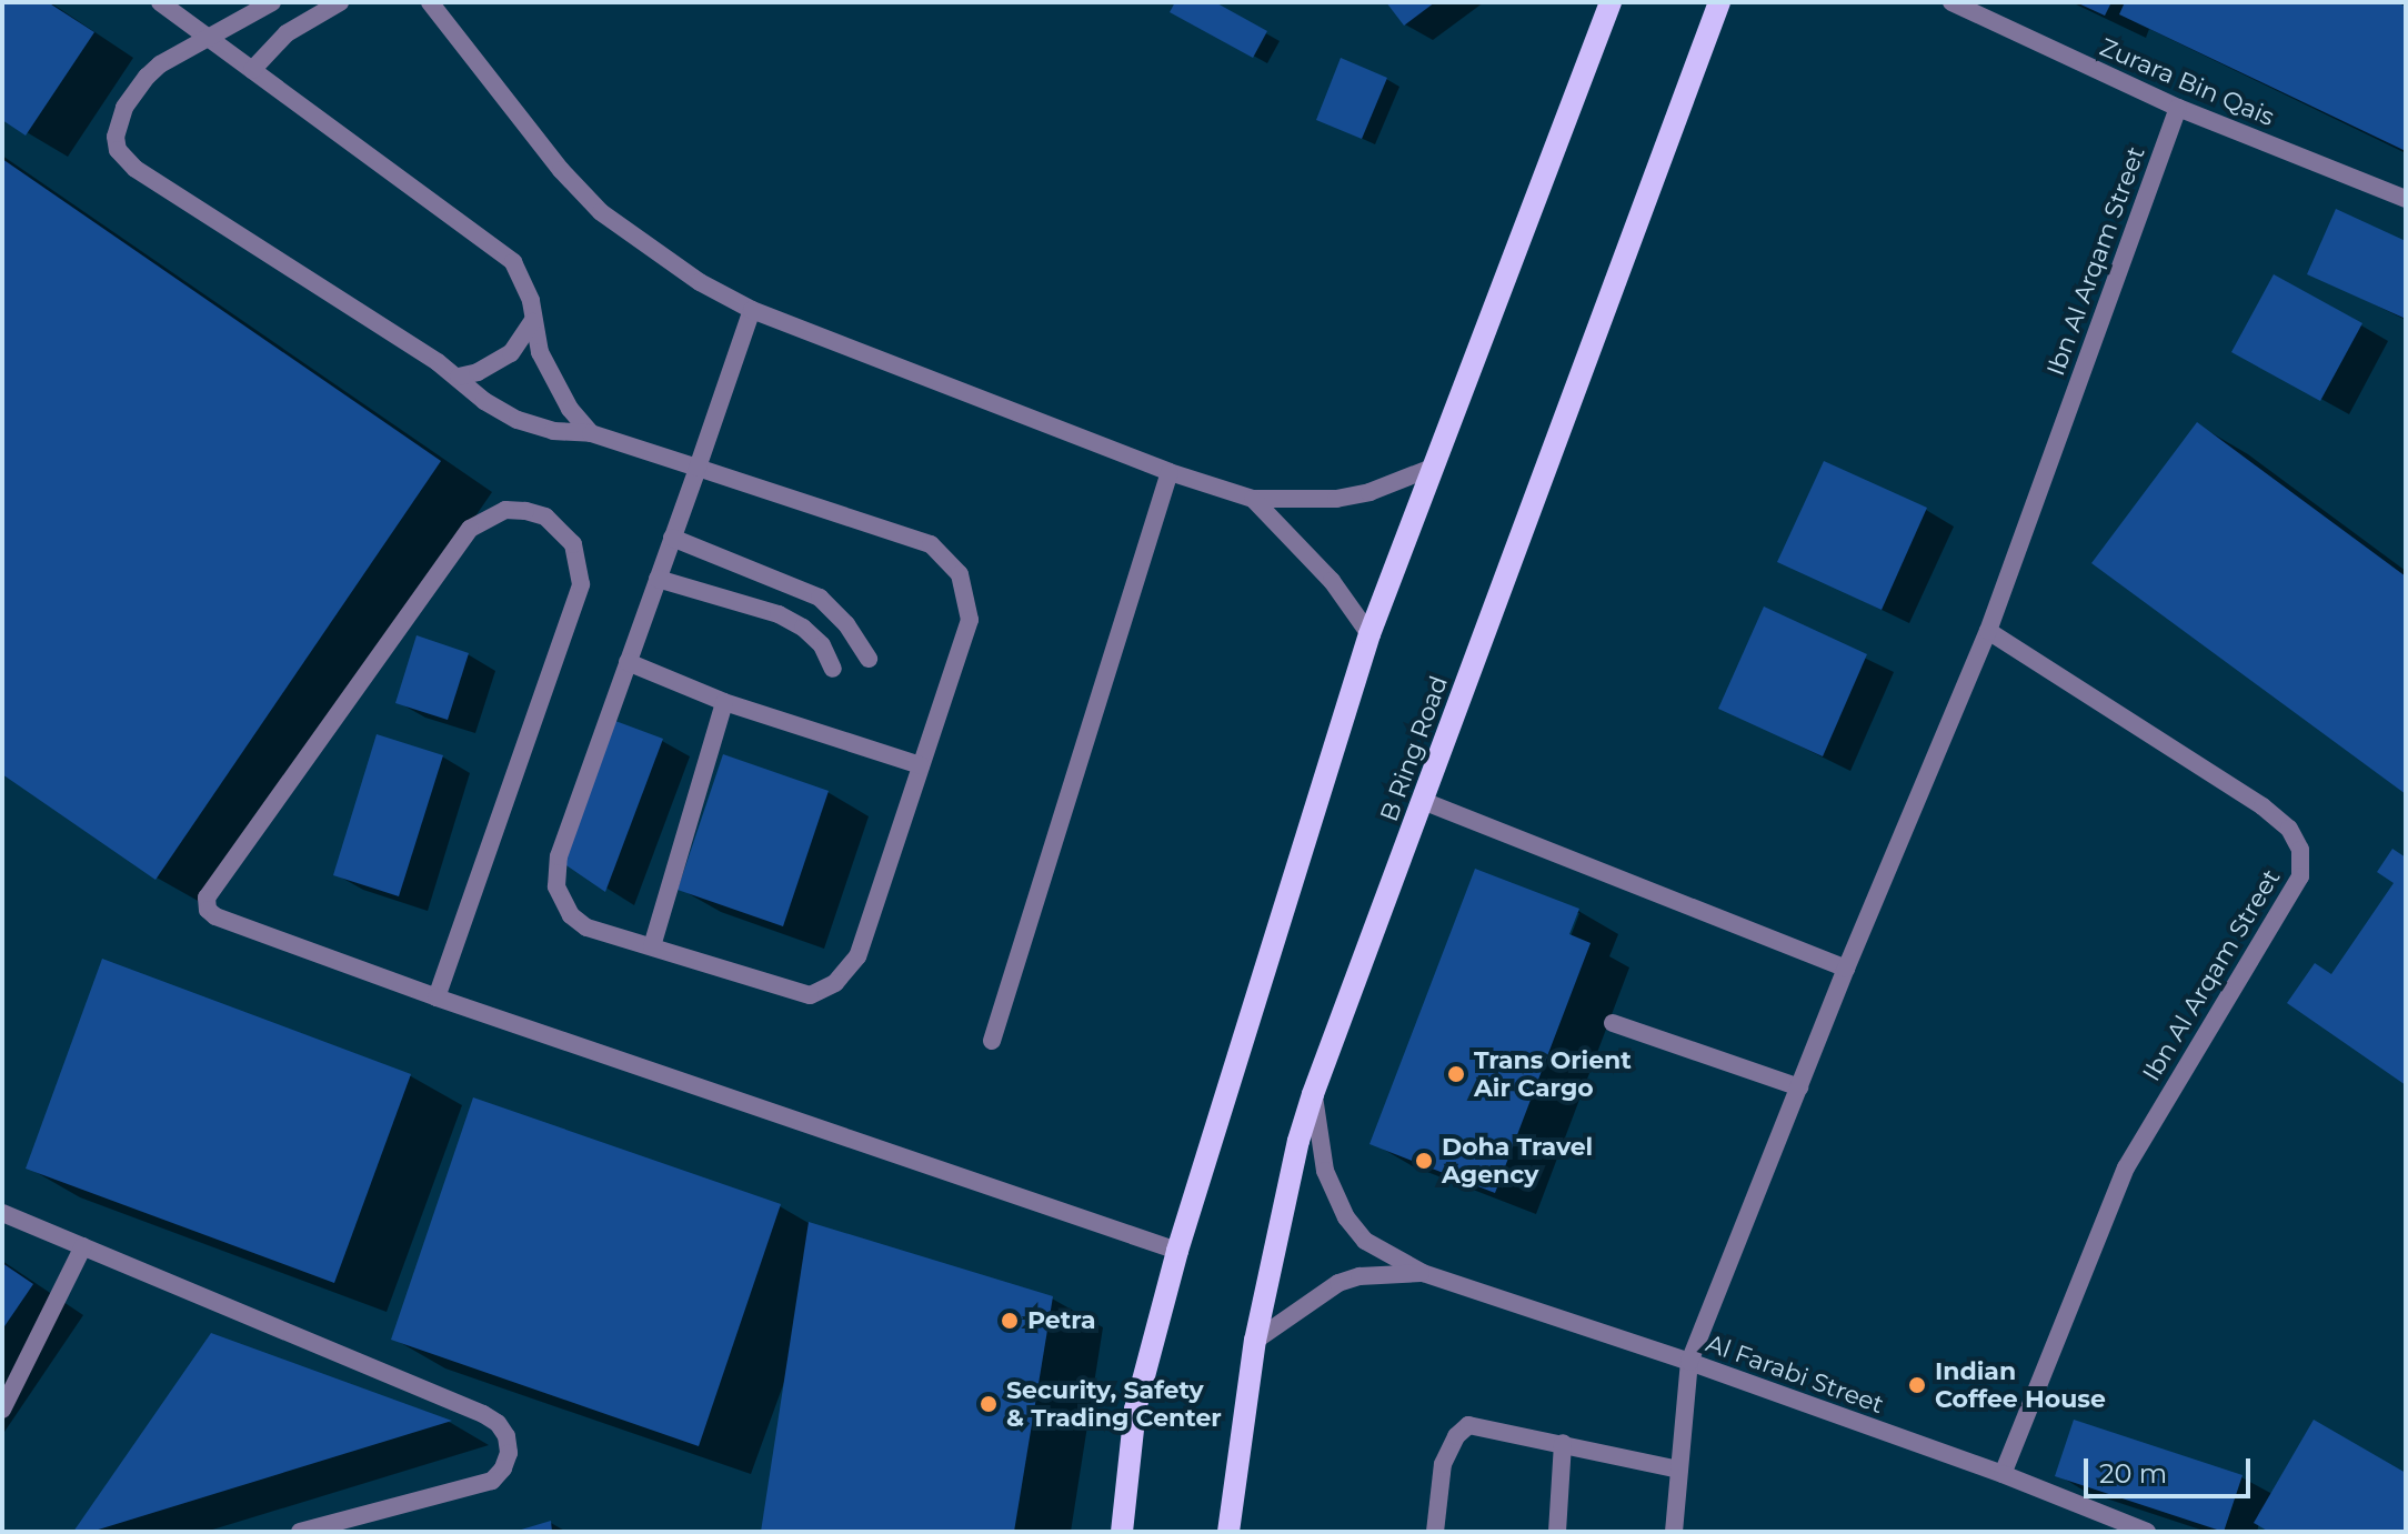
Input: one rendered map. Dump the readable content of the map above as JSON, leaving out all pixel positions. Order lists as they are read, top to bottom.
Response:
{
  "streets": {
    "main road": ["B Ring Road"],
    "street": ["Zurara Bin Qais", "Ibn Al Arqam Street", "Al Farabi Street"]
  },
  "crossings": [
    ["Zurara Bin Qais", "Ibn Al Arqam Street"],
    ["Ibn Al Arqam Street", "Al Farabi Street"],
    ["B Ring Road", "Al Farabi Street"]
  ],
  "places": [
    "Trans Orient Air Cargo",
    "Doha Travel Agency",
    "Petra",
    "Indian Coffee House",
    "Security, Safety & Trading Center"
  ],
  "scale_bar": "20 m"
}
